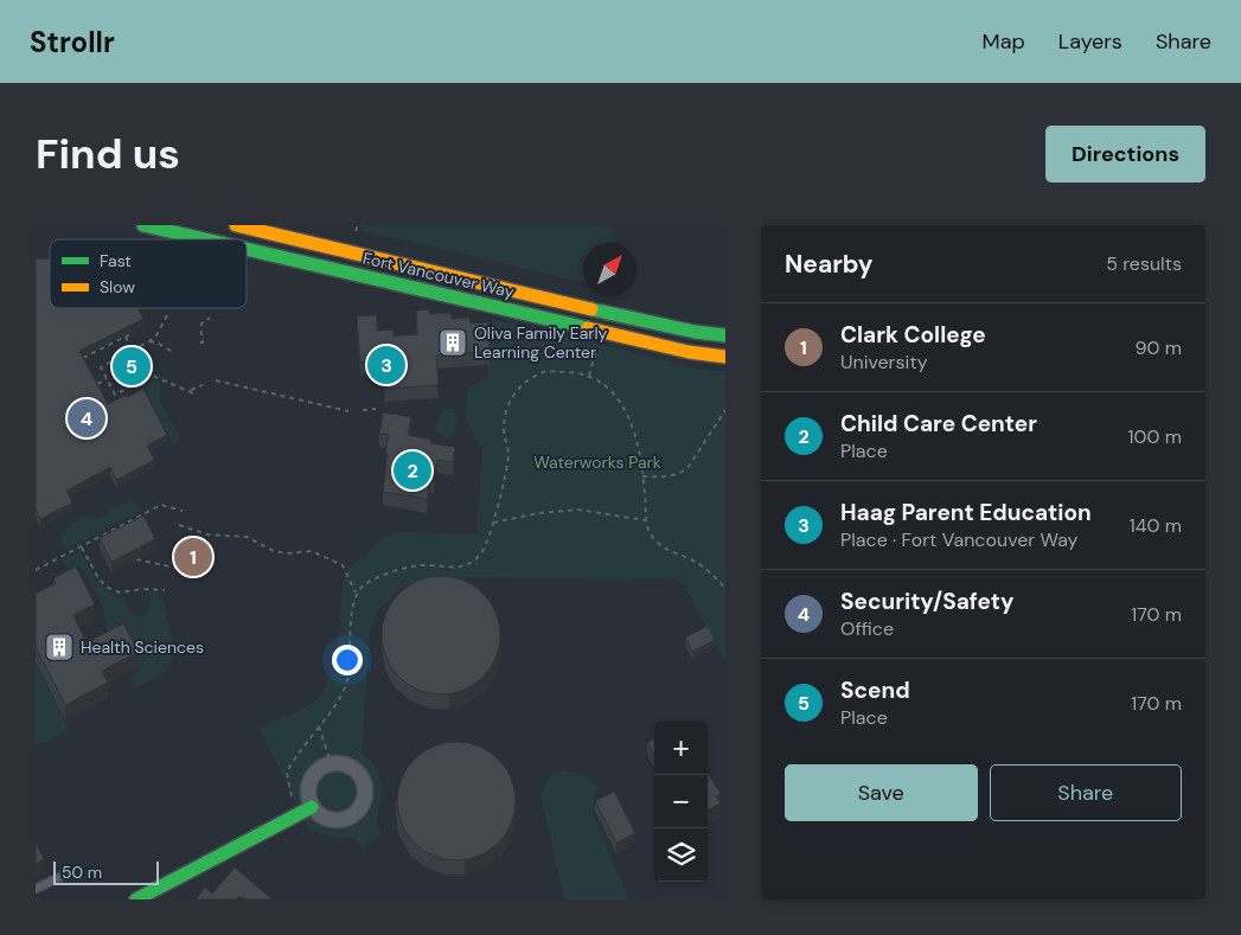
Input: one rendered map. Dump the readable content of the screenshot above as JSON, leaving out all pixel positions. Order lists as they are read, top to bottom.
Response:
{
  "streets": {
    "street": ["Fort Vancouver Way"]
  },
  "parks": ["Waterworks Park"],
  "places": {
    "building": ["Oliva Family Early Learning Center", "Health Sciences"]
  },
  "legend": ["Fast", "Slow"],
  "scale_bar": "50 m",
  "north": "top right",
  "page": {
    "header": "Strollr",
    "nav": ["Map", "Layers", "Share"],
    "buttons": [
      "Directions",
      ["Save", "Share"]
    ],
    "title": "Find us",
    "heading": ["Nearby", "5 results"],
    "list": [
      {
        "mark": "1",
        "name": "Clark College",
        "note": "University",
        "value": "90 m"
      },
      {
        "mark": "2",
        "name": "Child Care Center",
        "note": "Place",
        "value": "100 m"
      },
      {
        "mark": "3",
        "name": "Haag Parent Education",
        "note": "Place · Fort Vancouver Way",
        "value": "140 m"
      },
      {
        "mark": "4",
        "name": "Security/Safety",
        "note": "Office",
        "value": "170 m"
      },
      {
        "mark": "5",
        "name": "Scend",
        "note": "Place",
        "value": "170 m"
      }
    ],
    "pins": [
      "3",
      "5",
      "4",
      "2",
      "1"
    ],
    "map_buttons": ["+", "−"],
    "scale": "50 m"
  }
}
